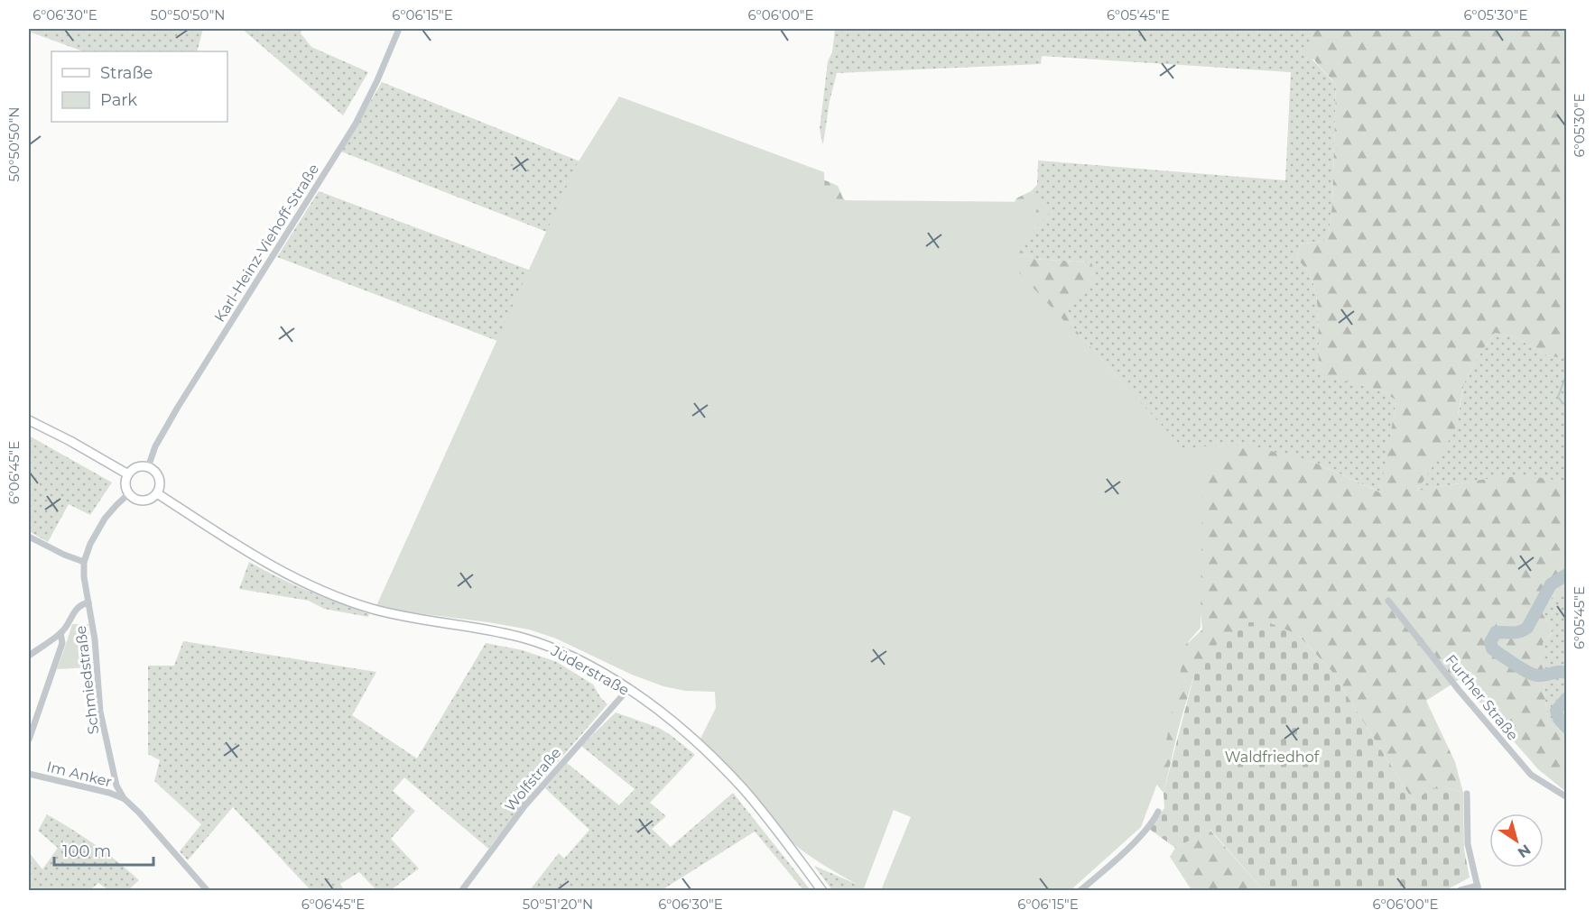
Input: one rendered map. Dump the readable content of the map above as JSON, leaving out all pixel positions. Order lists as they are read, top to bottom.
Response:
{
  "streets": {
    "main road": ["Jüderstraße"],
    "street": [
      "Karl-Heinz-Viehoff-Straße",
      "Schmiedstraße",
      "Further Straße",
      "Im Anker",
      "Wolfstraße"
    ]
  },
  "crossings": [
    ["Karl-Heinz-Viehoff-Straße", "Jüderstraße"],
    ["Jüderstraße", "Wolfstraße"],
    ["Schmiedstraße", "Im Anker"]
  ],
  "parks": ["Waldfriedhof"],
  "legend": ["Straße", "Park"],
  "scale_bar": "100 m",
  "north": "bottom right",
  "coordinates": [
    "6°06'30\"E",
    "50°50'50\"N",
    "6°06'15\"E",
    "6°06'00\"E",
    "6°05'45\"E",
    "6°05'30\"E",
    "6°06'45\"E",
    "50°51'20\"N"
  ]
}
